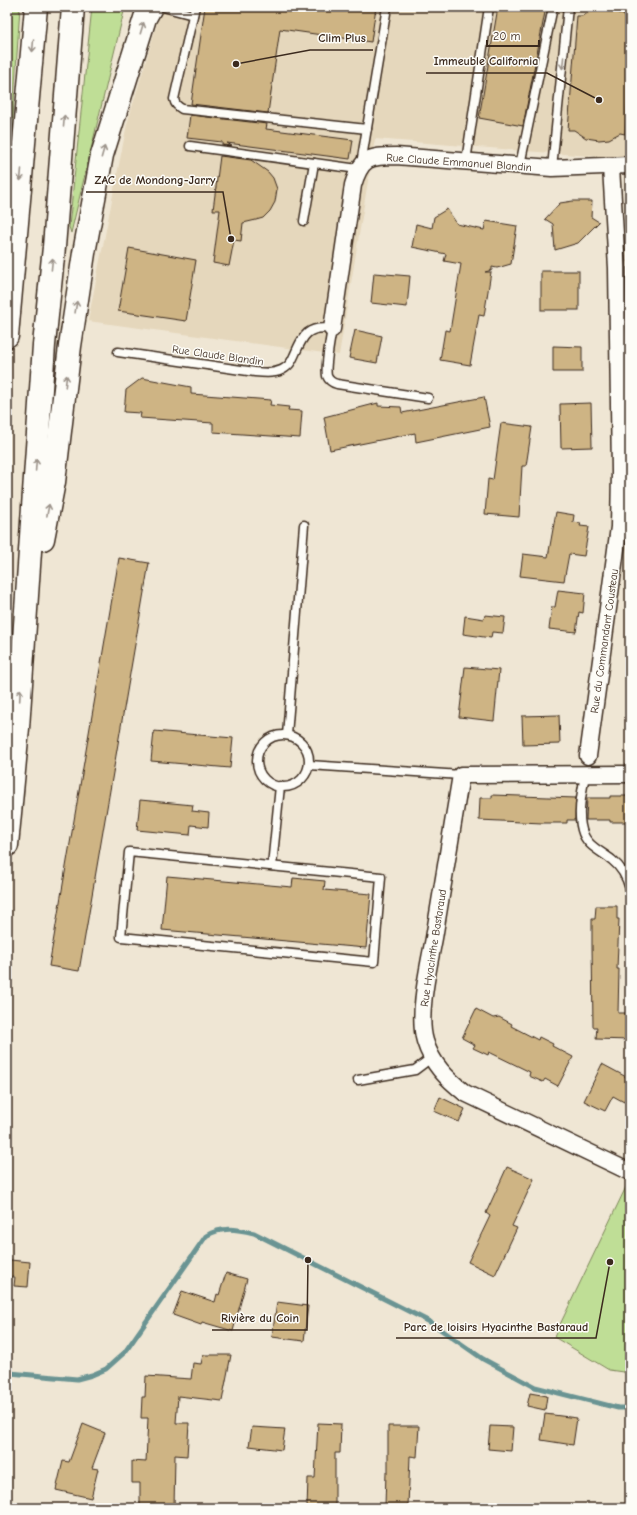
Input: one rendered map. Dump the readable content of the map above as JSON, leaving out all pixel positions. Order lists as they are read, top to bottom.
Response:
{
  "streets": {
    "street": ["Rue Claude Emmanuel Blandin", "Rue du Commandant Cousteau", "Rue Hyacinthe Bastaraud"],
    "lane": ["Rue Claude Blandin"]
  },
  "crossings": [
    ["Rue Claude Emmanuel Blandin", "Rue du Commandant Cousteau"]
  ],
  "places": [
    "Clim Plus",
    "Immeuble California",
    "ZAC de Mondong-Jarry",
    "Rivière du Coin",
    "Parc de loisirs Hyacinthe Bastaraud"
  ],
  "scale_bar": "20 m"
}
